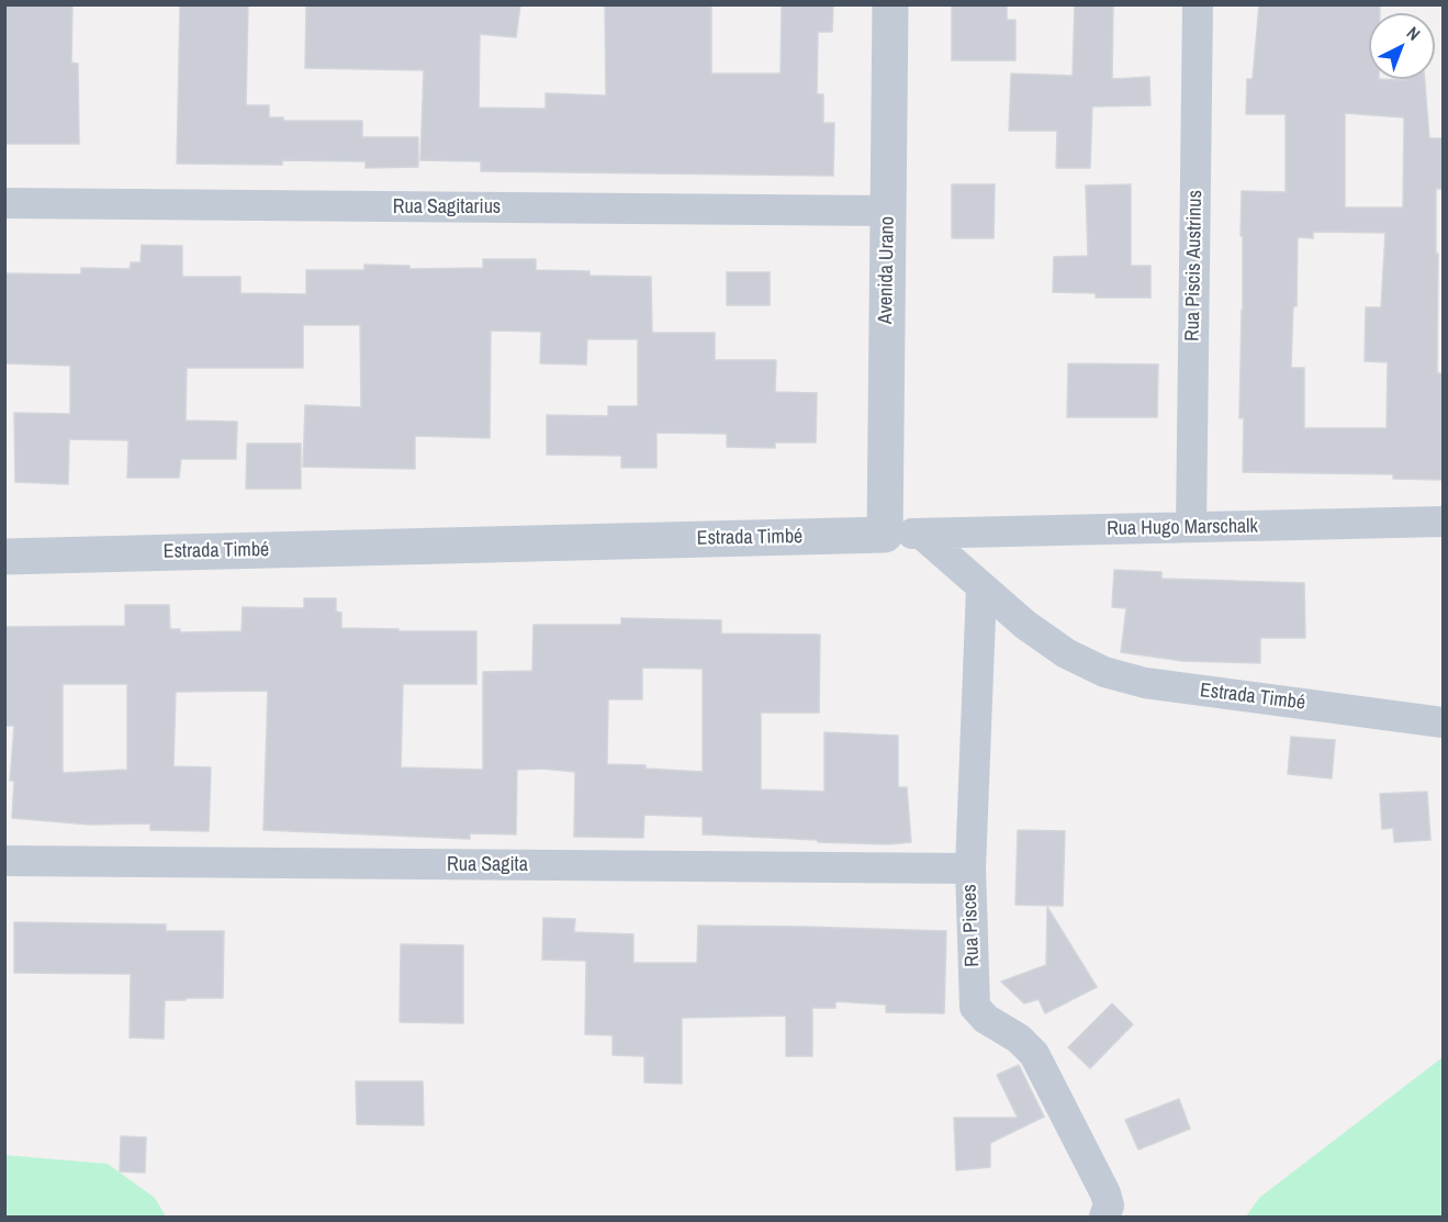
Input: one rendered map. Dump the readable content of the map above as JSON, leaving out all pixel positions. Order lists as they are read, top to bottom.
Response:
{
  "streets": {
    "street": [
      "Rua Sagitarius",
      "Rua Piscis Austrinus",
      "Avenida Urano",
      "Rua Hugo Marschalk",
      "Estrada Timbé",
      "Rua Sagita",
      "Rua Pisces"
    ]
  },
  "crossings": [
    ["Rua Sagitarius", "Avenida Urano"],
    ["Rua Piscis Austrinus", "Rua Hugo Marschalk"],
    ["Avenida Urano", "Estrada Timbé"],
    ["Rua Hugo Marschalk", "Estrada Timbé"],
    ["Estrada Timbé", "Rua Pisces"],
    ["Rua Sagita", "Rua Pisces"]
  ],
  "north": "top right"
}
